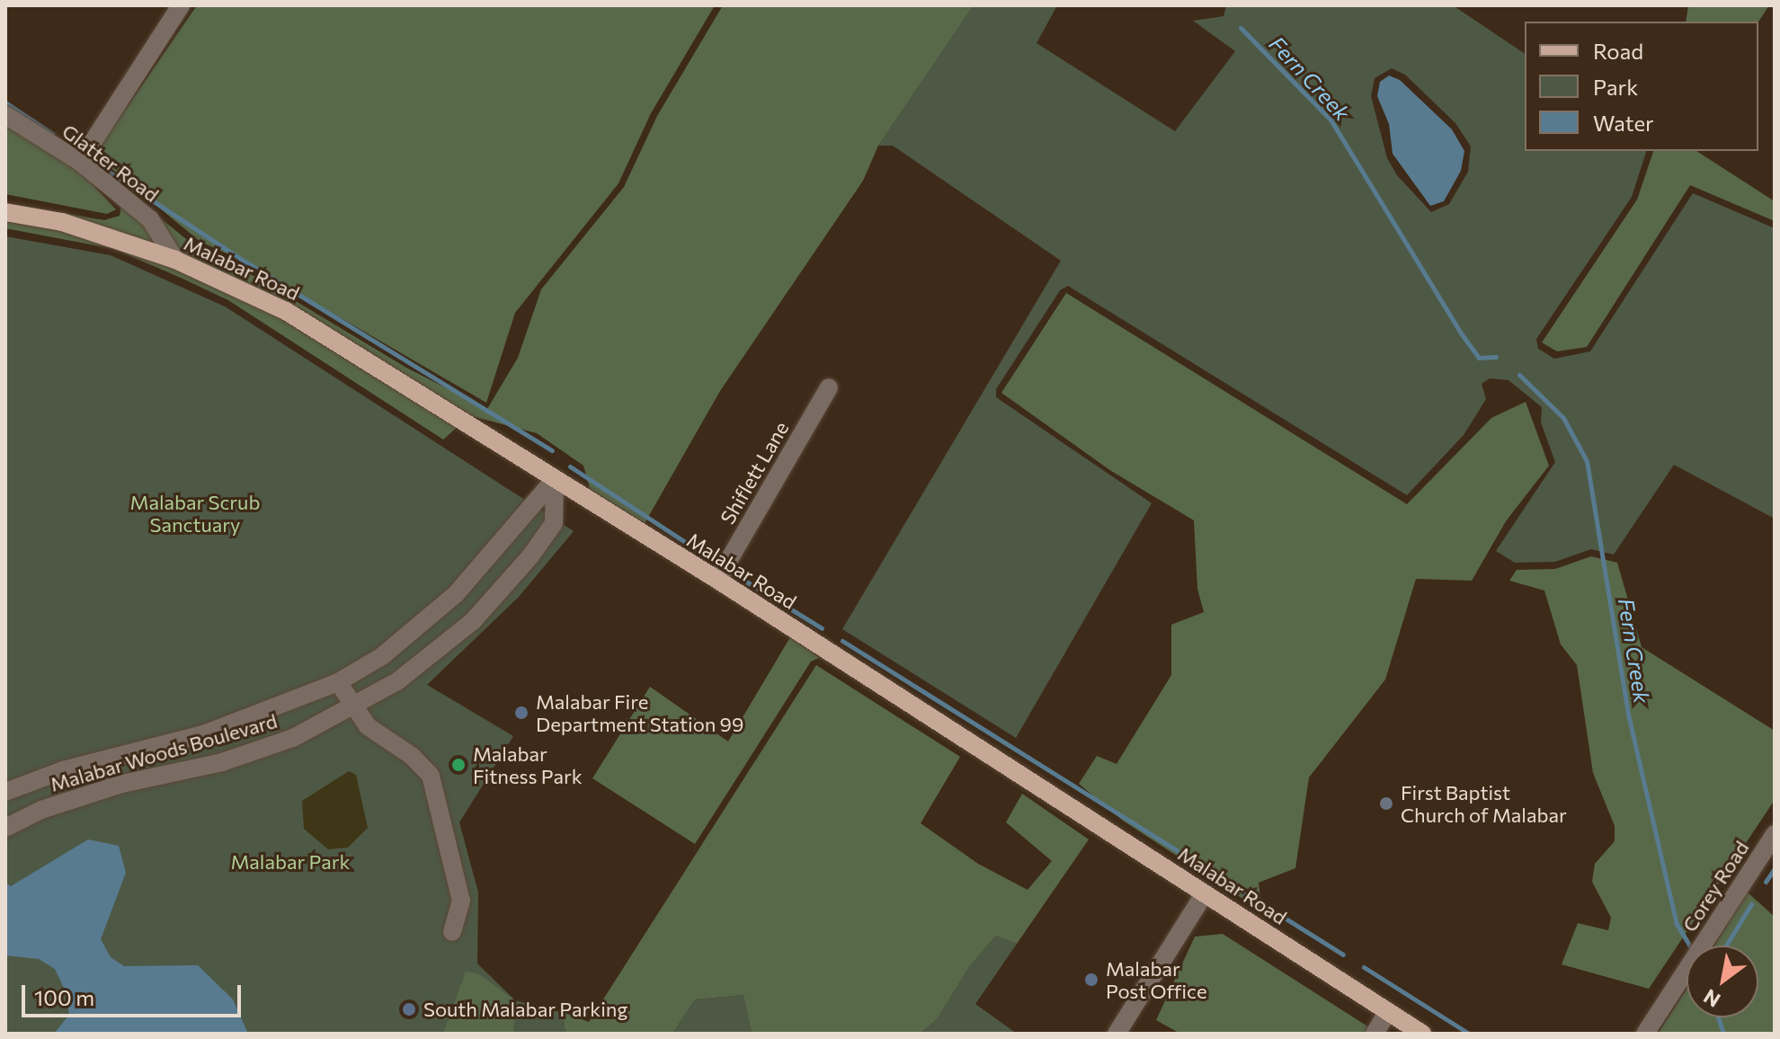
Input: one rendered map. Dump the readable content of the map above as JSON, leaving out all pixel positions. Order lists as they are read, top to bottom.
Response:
{
  "streets": {
    "main road": ["Malabar Road"],
    "street": [
      "Glatter Road",
      "Shiflett Lane",
      "Malabar Woods Boulevard",
      "Corey Road"
    ]
  },
  "crossings": [
    ["Glatter Road", "Malabar Road"],
    ["Malabar Road", "Shiflett Lane"],
    ["Malabar Road", "Malabar Woods Boulevard"]
  ],
  "water": ["Fern Creek"],
  "parks": ["Malabar Scrub Sanctuary", "Malabar Park"],
  "places": [
    "Malabar Fire Department Station 99",
    "Malabar Fitness Park",
    "First Baptist Church of Malabar",
    "Malabar Post Office",
    "South Malabar Parking"
  ],
  "legend": ["Road", "Park", "Water"],
  "scale_bar": "100 m",
  "north": "bottom left"
}
